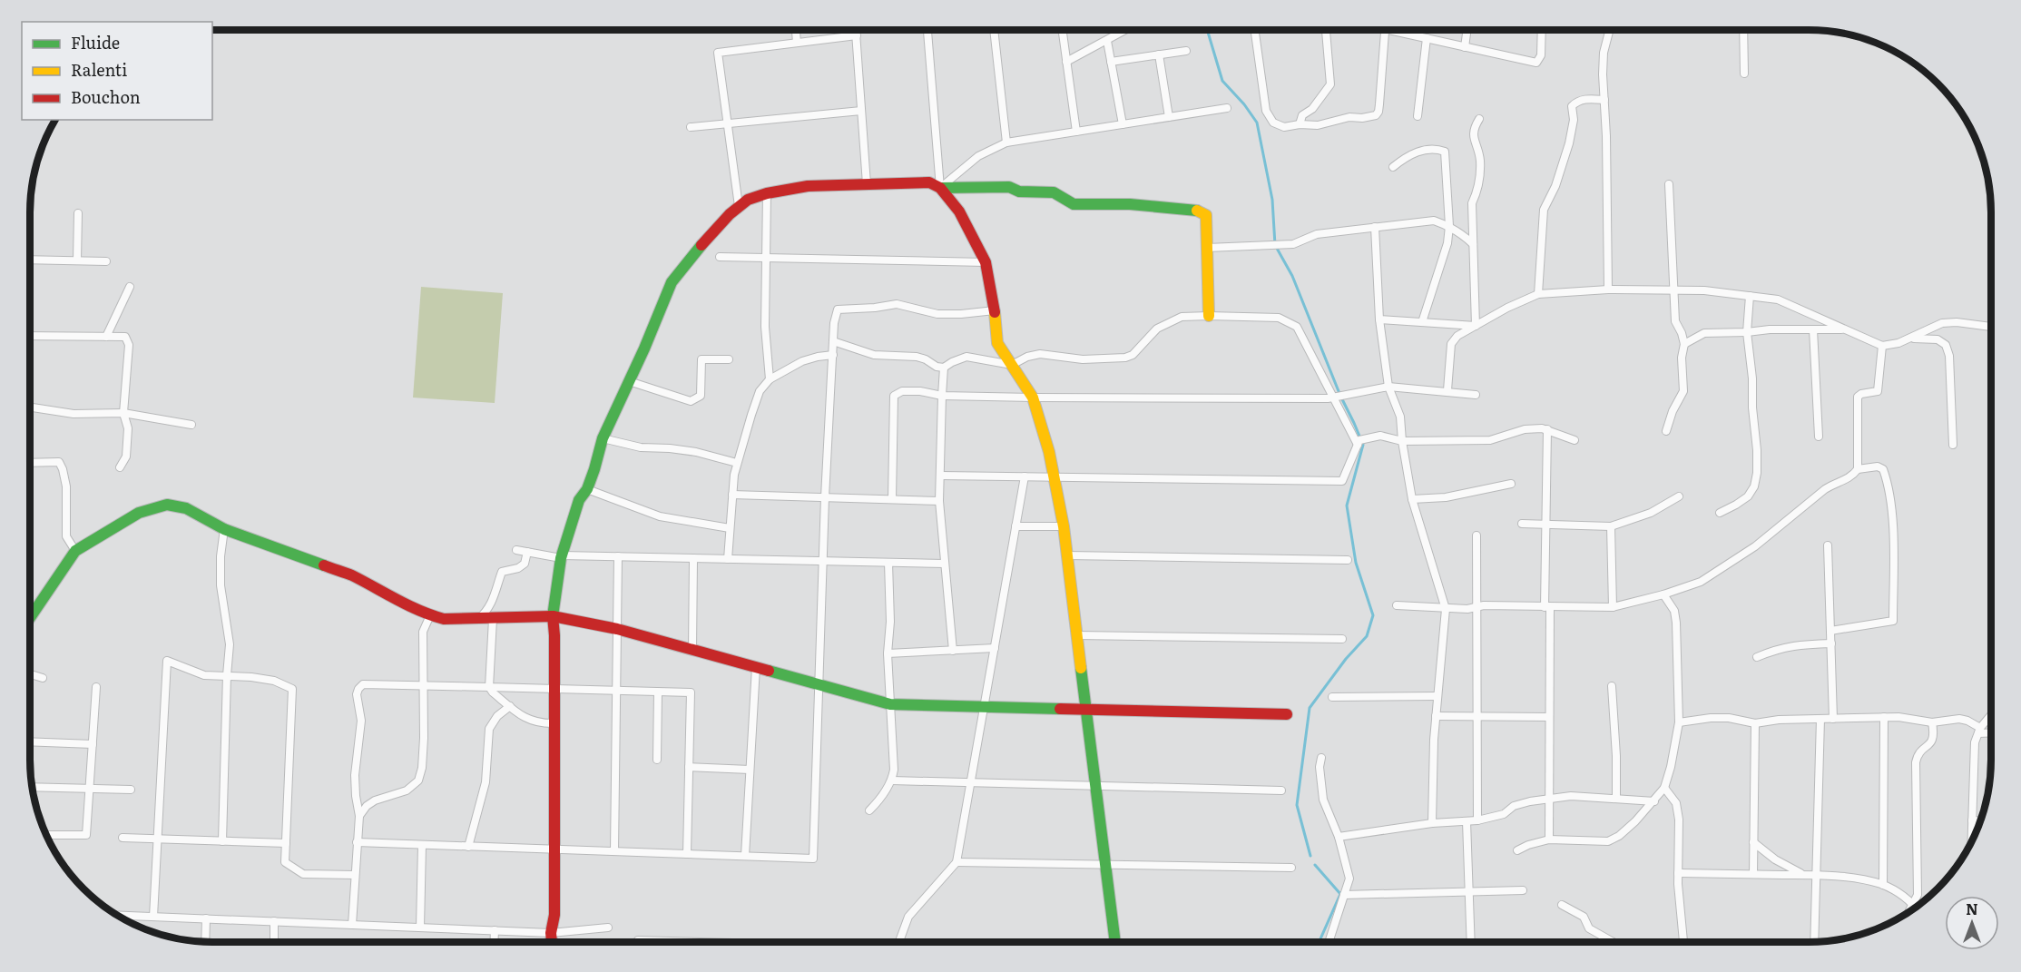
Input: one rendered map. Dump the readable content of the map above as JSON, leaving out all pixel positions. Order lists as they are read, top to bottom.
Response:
{
  "legend": ["Fluide", "Ralenti", "Bouchon"],
  "north": "top"
}
